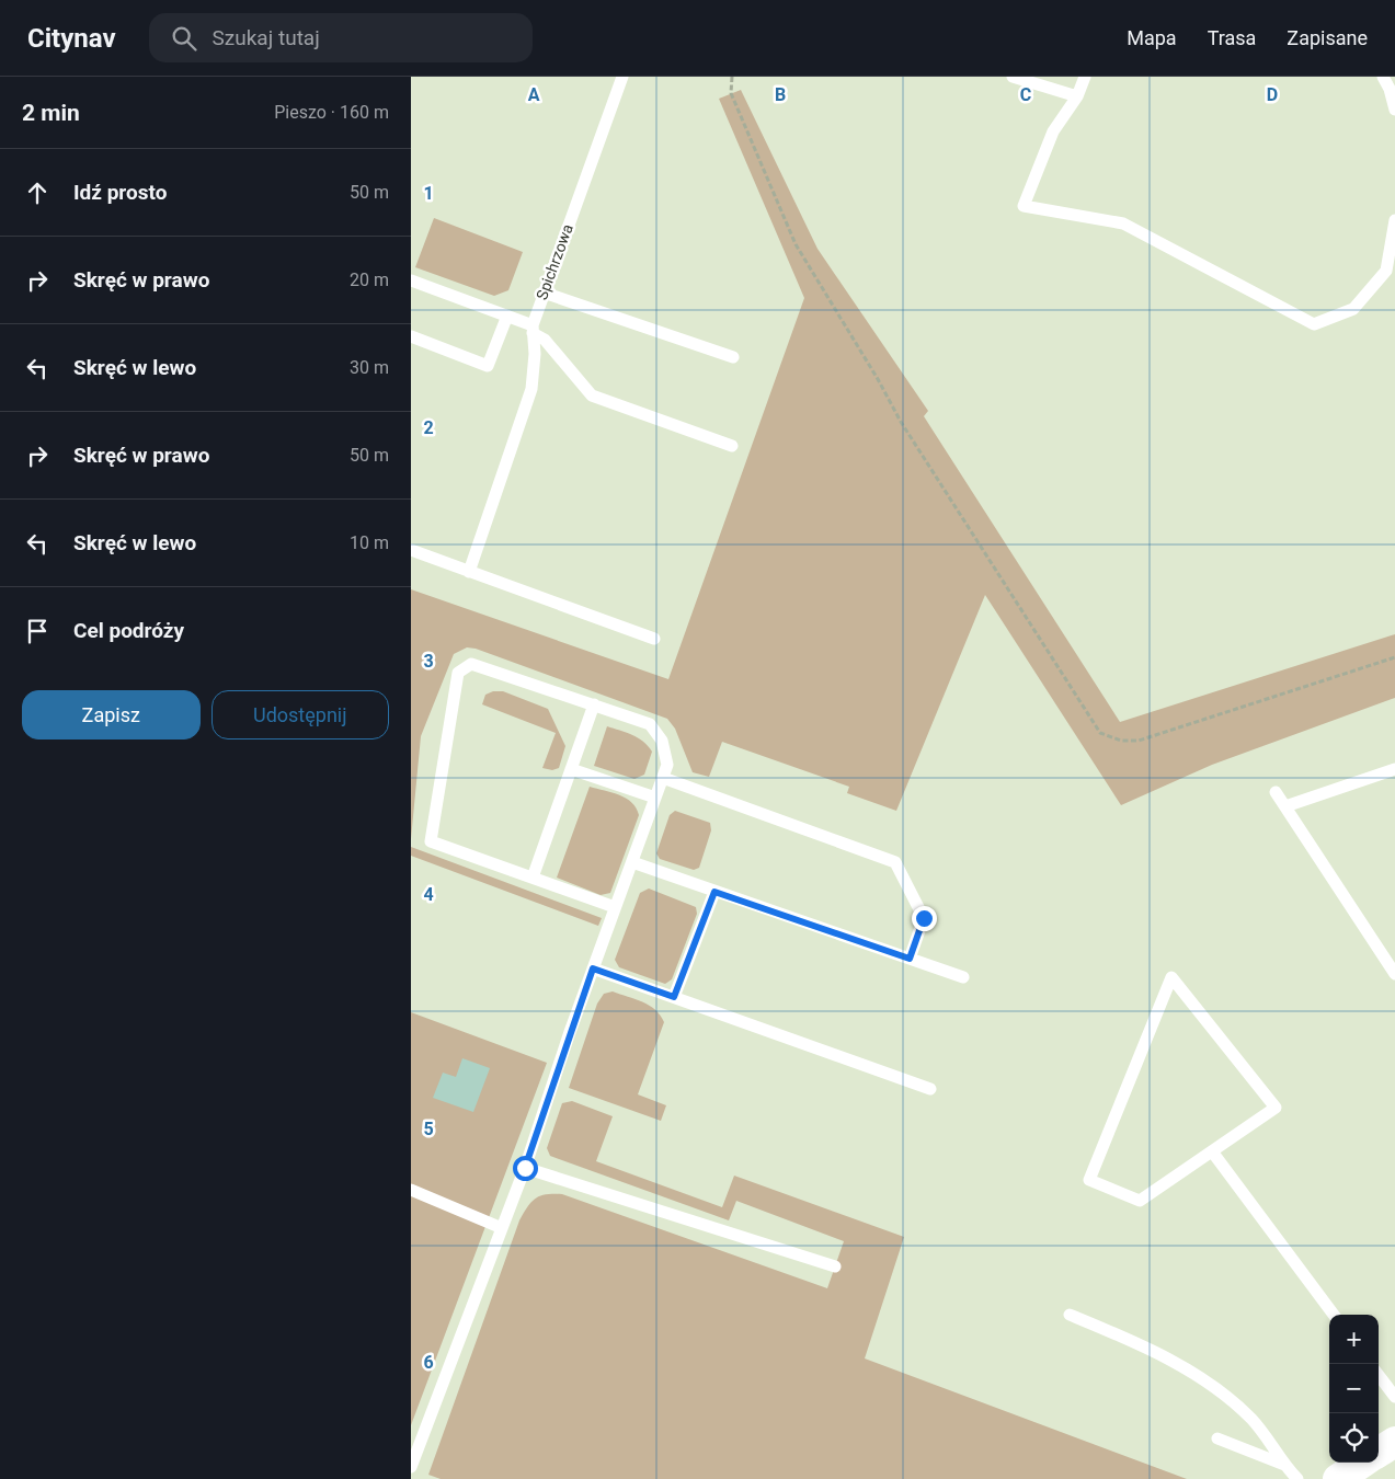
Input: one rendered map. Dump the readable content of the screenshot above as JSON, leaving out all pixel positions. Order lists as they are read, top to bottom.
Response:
{
  "streets": {
    "lane": ["Spichrzowa"]
  },
  "page": {
    "header": "Citynav",
    "search": "Szukaj tutaj",
    "nav": ["Mapa", "Trasa", "Zapisane"],
    "heading": ["2 min", "Pieszo · 160 m"],
    "list": [
      ["Idź prosto", "50 m"],
      ["Skręć w prawo", "20 m"],
      ["Skręć w lewo", "30 m"],
      ["Skręć w prawo", "50 m"],
      ["Skręć w lewo", "10 m"],
      "Cel podróży"
    ],
    "buttons": ["Zapisz", "Udostępnij"],
    "map_buttons": ["+", "−"]
  },
  "grid": {
    "columns": [
      "A",
      "B",
      "C",
      "D"
    ],
    "rows": [
      "1",
      "2",
      "3",
      "4",
      "5",
      "6"
    ]
  }
}
